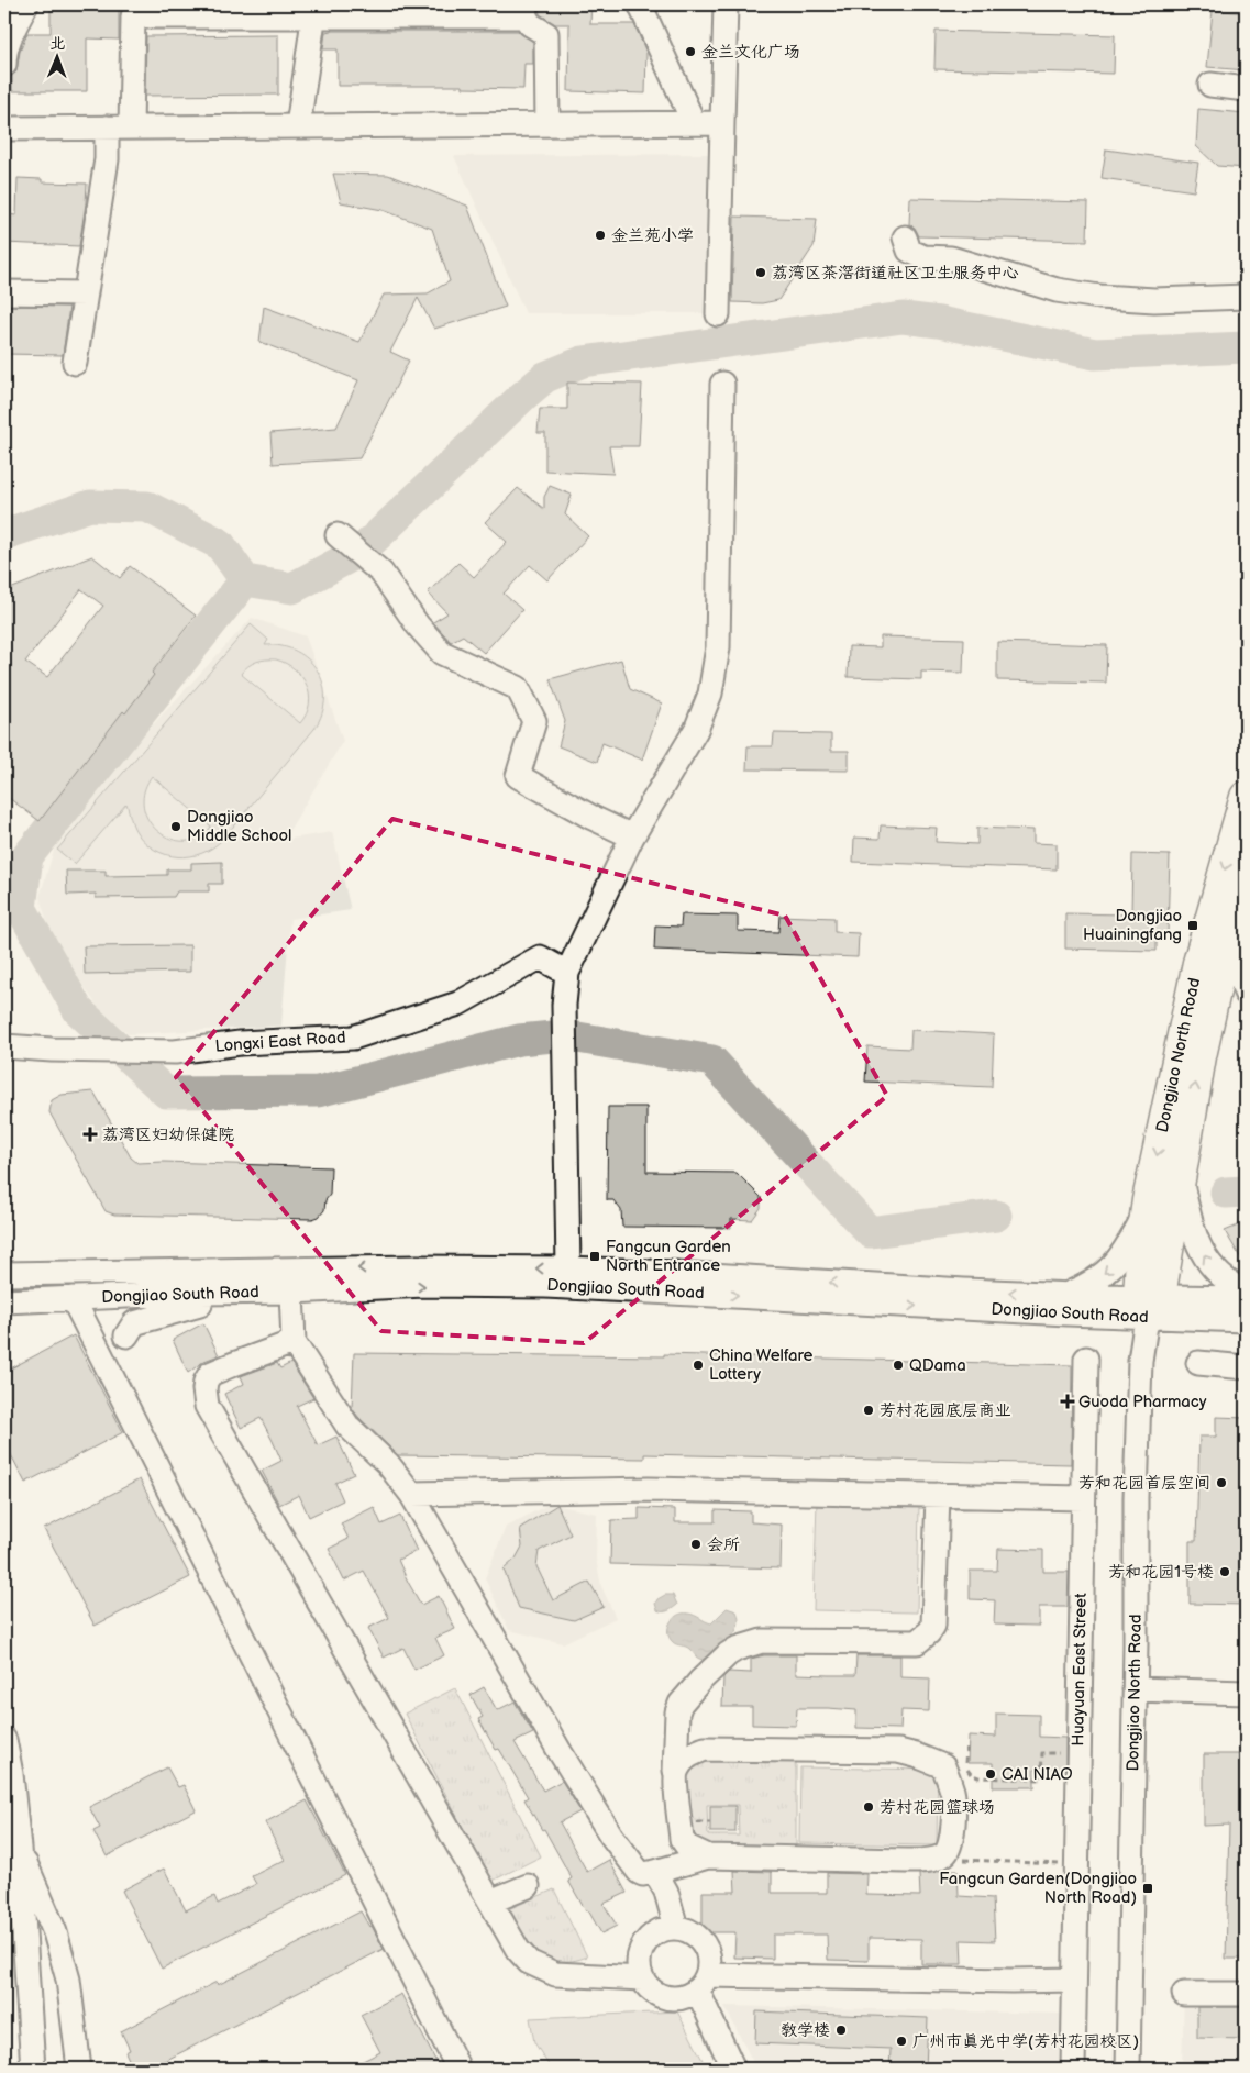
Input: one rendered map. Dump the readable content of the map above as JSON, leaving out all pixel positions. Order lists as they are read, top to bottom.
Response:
{
  "streets": {
    "main road": ["Dongjiao North Road"],
    "street": ["Longxi East Road", "Dongjiao South Road", "Huayuan East Street"]
  },
  "crossings": [
    ["Dongjiao North Road", "Dongjiao South Road"]
  ],
  "places": {
    "other": [
      "金兰文化广场",
      "金兰苑小学",
      "荔湾区茶滘街道社区卫生服务中心",
      "Dongjiao Middle School",
      "China Welfare Lottery",
      "QDama",
      "芳村花园底层商业",
      "芳和花园首层空间",
      "会所",
      "芳和花园1号楼",
      "CAI NIAO",
      "芳村花园篮球场",
      "教学楼",
      "广州市真光中学(芳村花园校区)"
    ],
    "transit": ["Dongjiao Huainingfang", "Fangcun Garden North Entrance", "Fangcun Garden(Dongjiao North Road)"],
    "health": ["荔湾区妇幼保健院", "Guoda Pharmacy"]
  },
  "north": "top"
}
